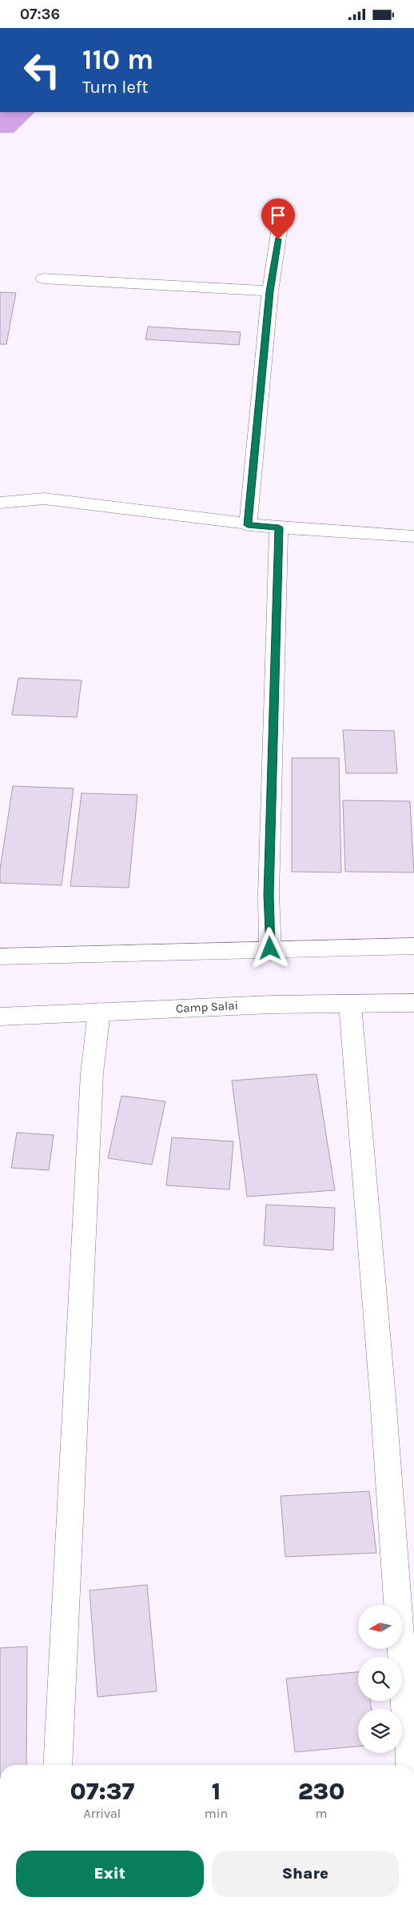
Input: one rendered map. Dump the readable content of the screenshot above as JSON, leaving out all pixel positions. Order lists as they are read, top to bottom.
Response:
{
  "streets": {
    "street": ["Camp Salai"]
  },
  "north": "left",
  "page": {
    "status": "07:36",
    "turn": ["110 m", "Turn left"],
    "eta": [
      "07:37",
      "Arrival",
      "1",
      "min",
      "230",
      "m"
    ],
    "buttons": ["Exit", "Share"]
  }
}
